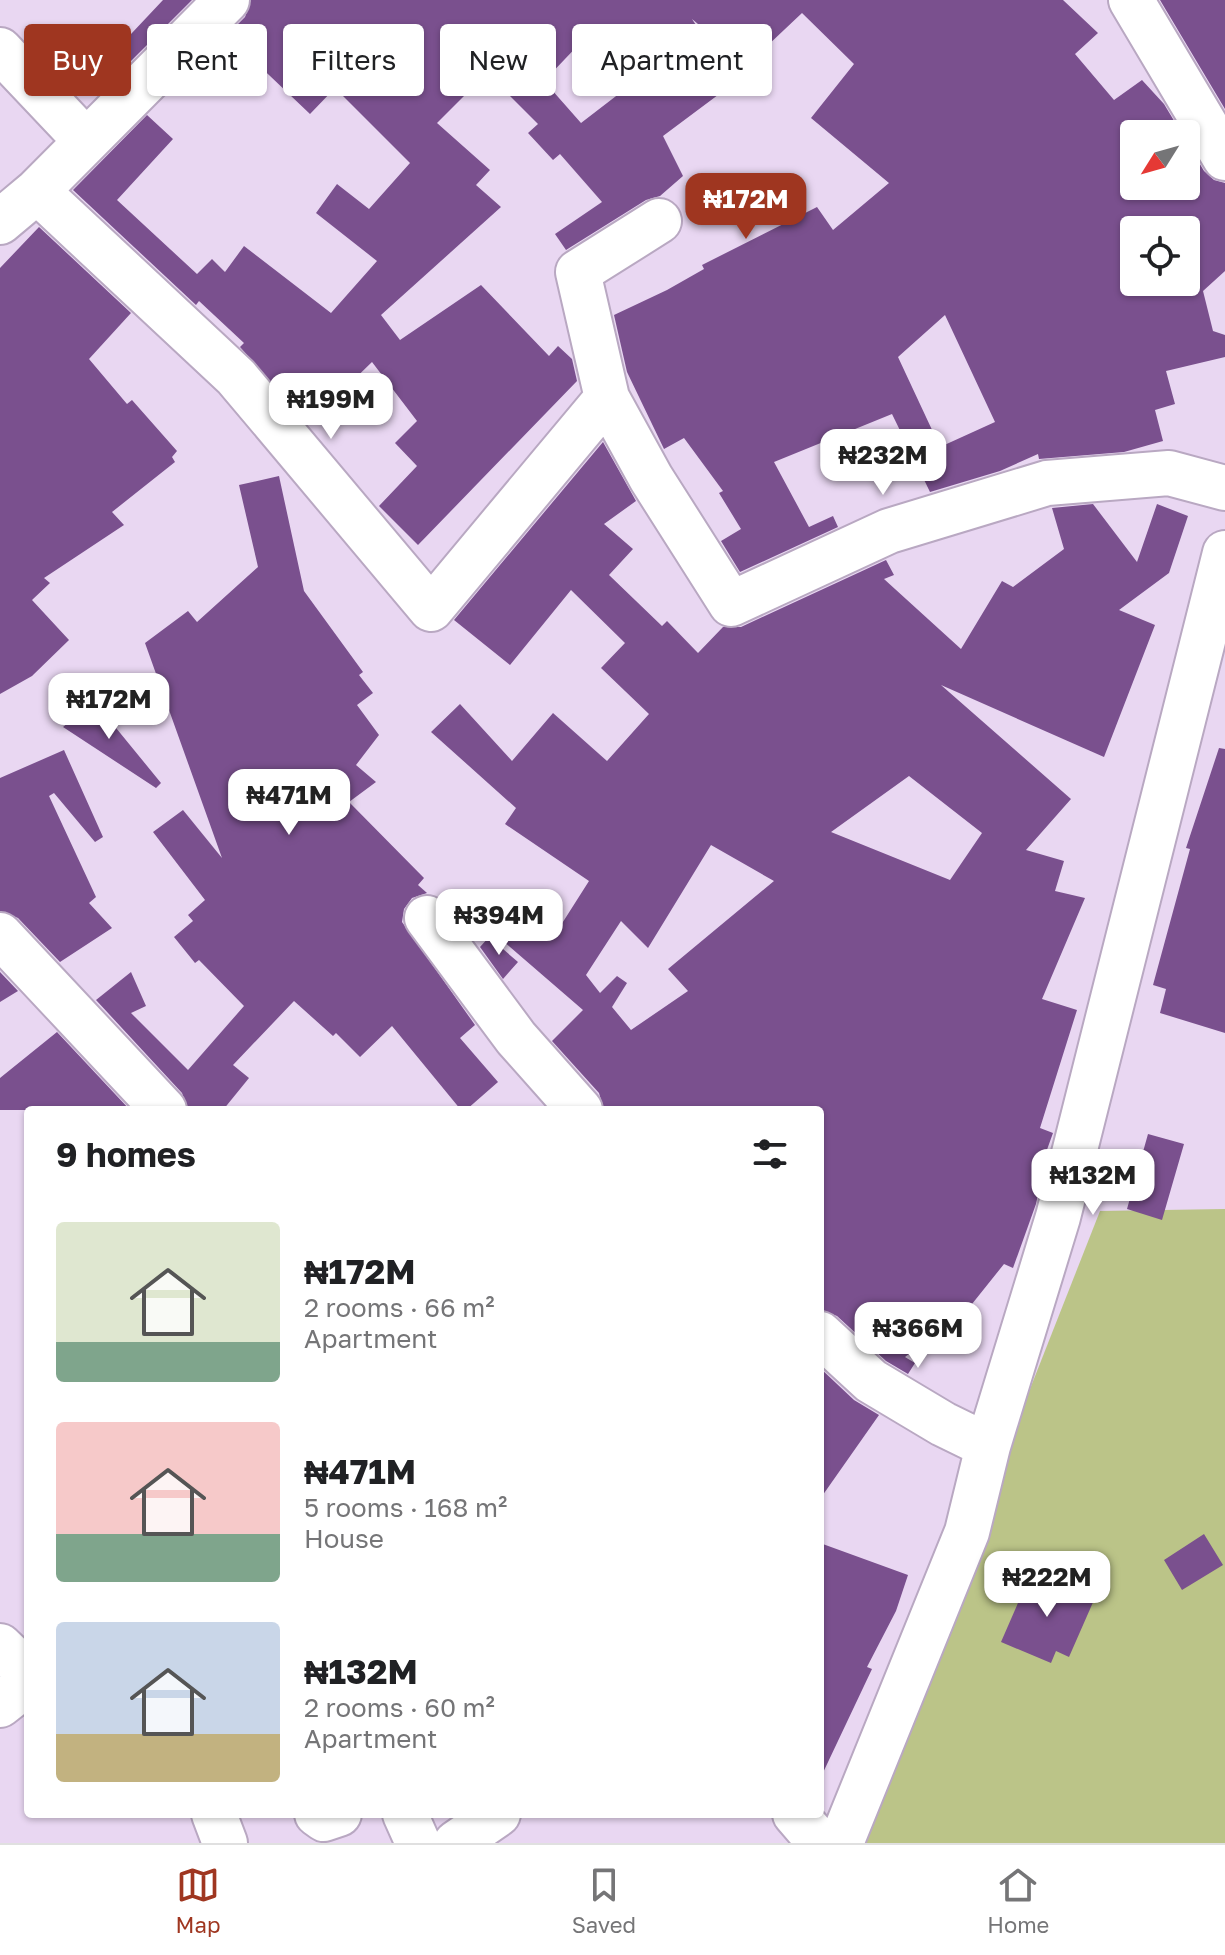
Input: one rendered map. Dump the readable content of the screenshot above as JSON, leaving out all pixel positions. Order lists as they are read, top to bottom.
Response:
{
  "north": "bottom left",
  "page": {
    "chip": [
      "Buy",
      "Rent",
      "Filters",
      "New",
      "Apartment"
    ],
    "price": [
      "₦172M",
      "₦199M",
      "₦232M",
      "₦172M",
      "₦471M",
      "₦394M",
      "₦132M",
      "₦366M",
      "₦222M"
    ],
    "heading": "9 homes",
    "list": [
      {
        "name": "₦172M",
        "note": "2 rooms · 66 m² · Apartment"
      },
      {
        "name": "₦471M",
        "note": "5 rooms · 168 m² · House"
      },
      {
        "name": "₦132M",
        "note": "2 rooms · 60 m² · Apartment"
      }
    ],
    "tabs": ["Map", "Saved", "Home"]
  }
}
